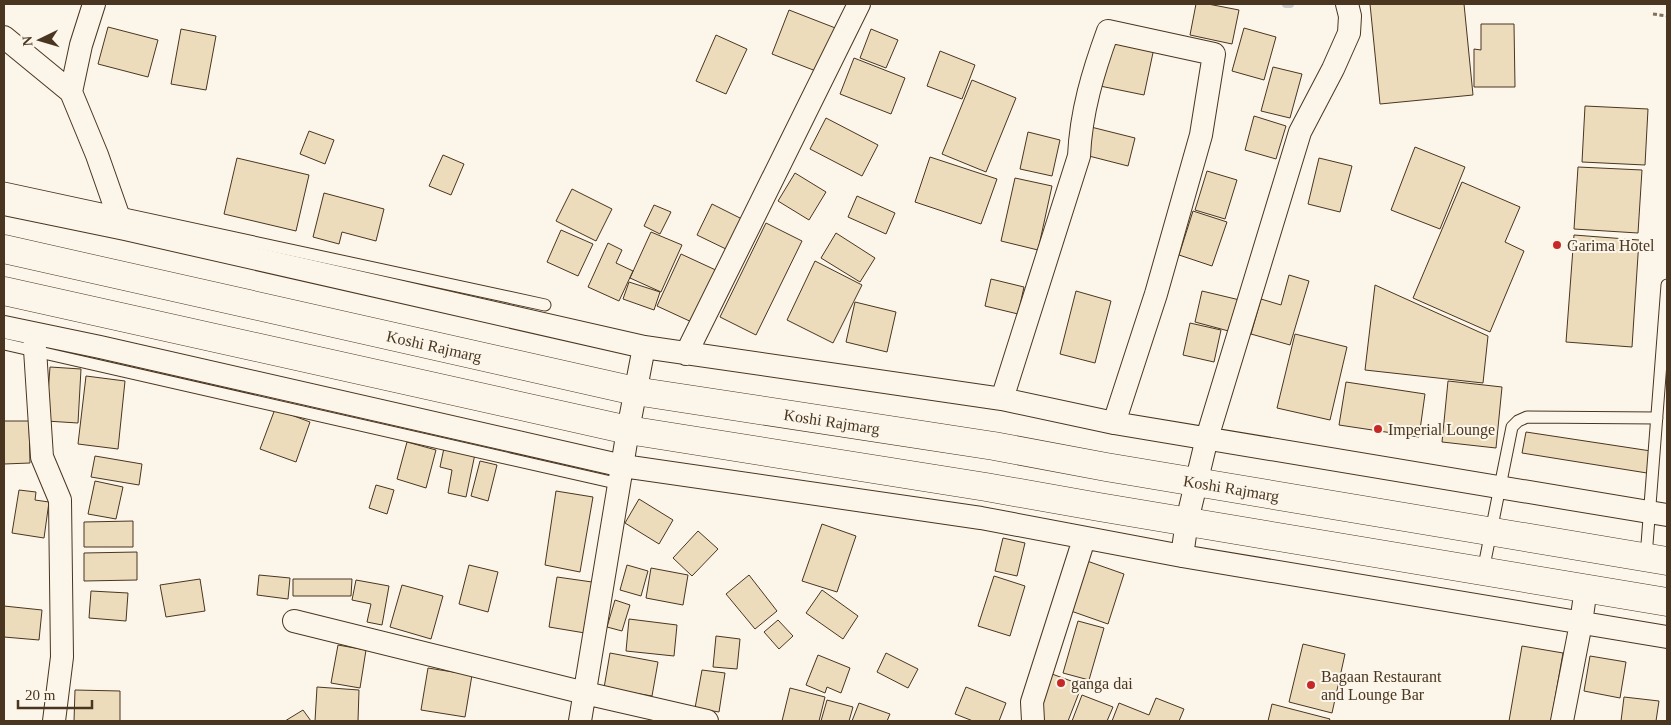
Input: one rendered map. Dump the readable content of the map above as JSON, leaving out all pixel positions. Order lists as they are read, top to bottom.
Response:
{
  "streets": {
    "main road": ["Koshi Rajmarg"]
  },
  "places": [
    "Garima Hotel",
    "Imperial Lounge",
    "ganga dai",
    "Bagaan Restaurant and Lounge Bar"
  ],
  "scale_bar": "20 m",
  "north": "left"
}
